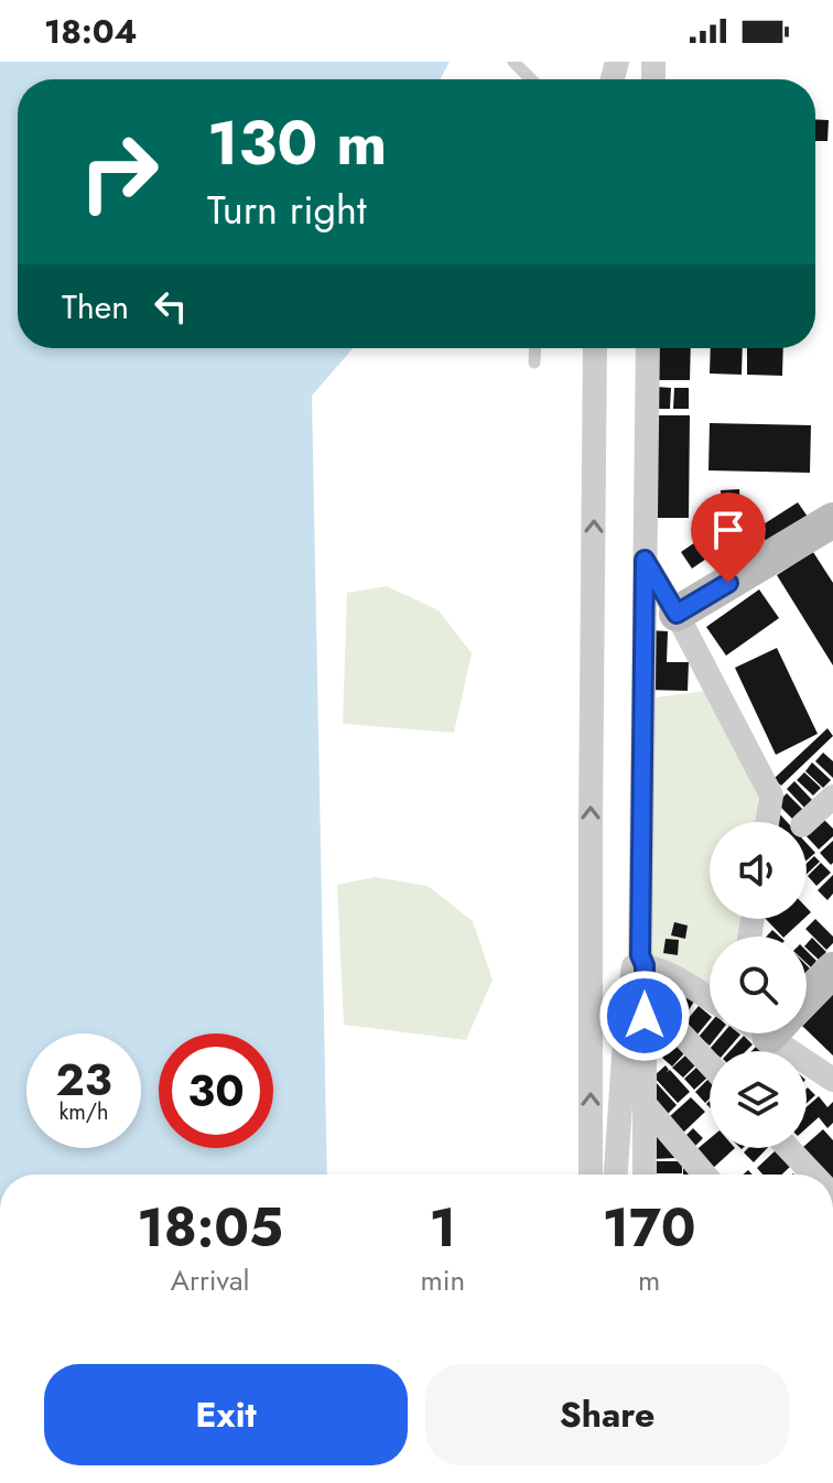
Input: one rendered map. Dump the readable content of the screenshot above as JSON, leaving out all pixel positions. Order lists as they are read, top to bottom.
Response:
{
  "page": {
    "status": "18:04",
    "turn": ["130 m", "Turn right"],
    "then": "Then",
    "speed": "23 km/h",
    "limit": "30",
    "eta": [
      "18:05",
      "Arrival",
      "1",
      "min",
      "170",
      "m"
    ],
    "buttons": ["Exit", "Share"]
  }
}
